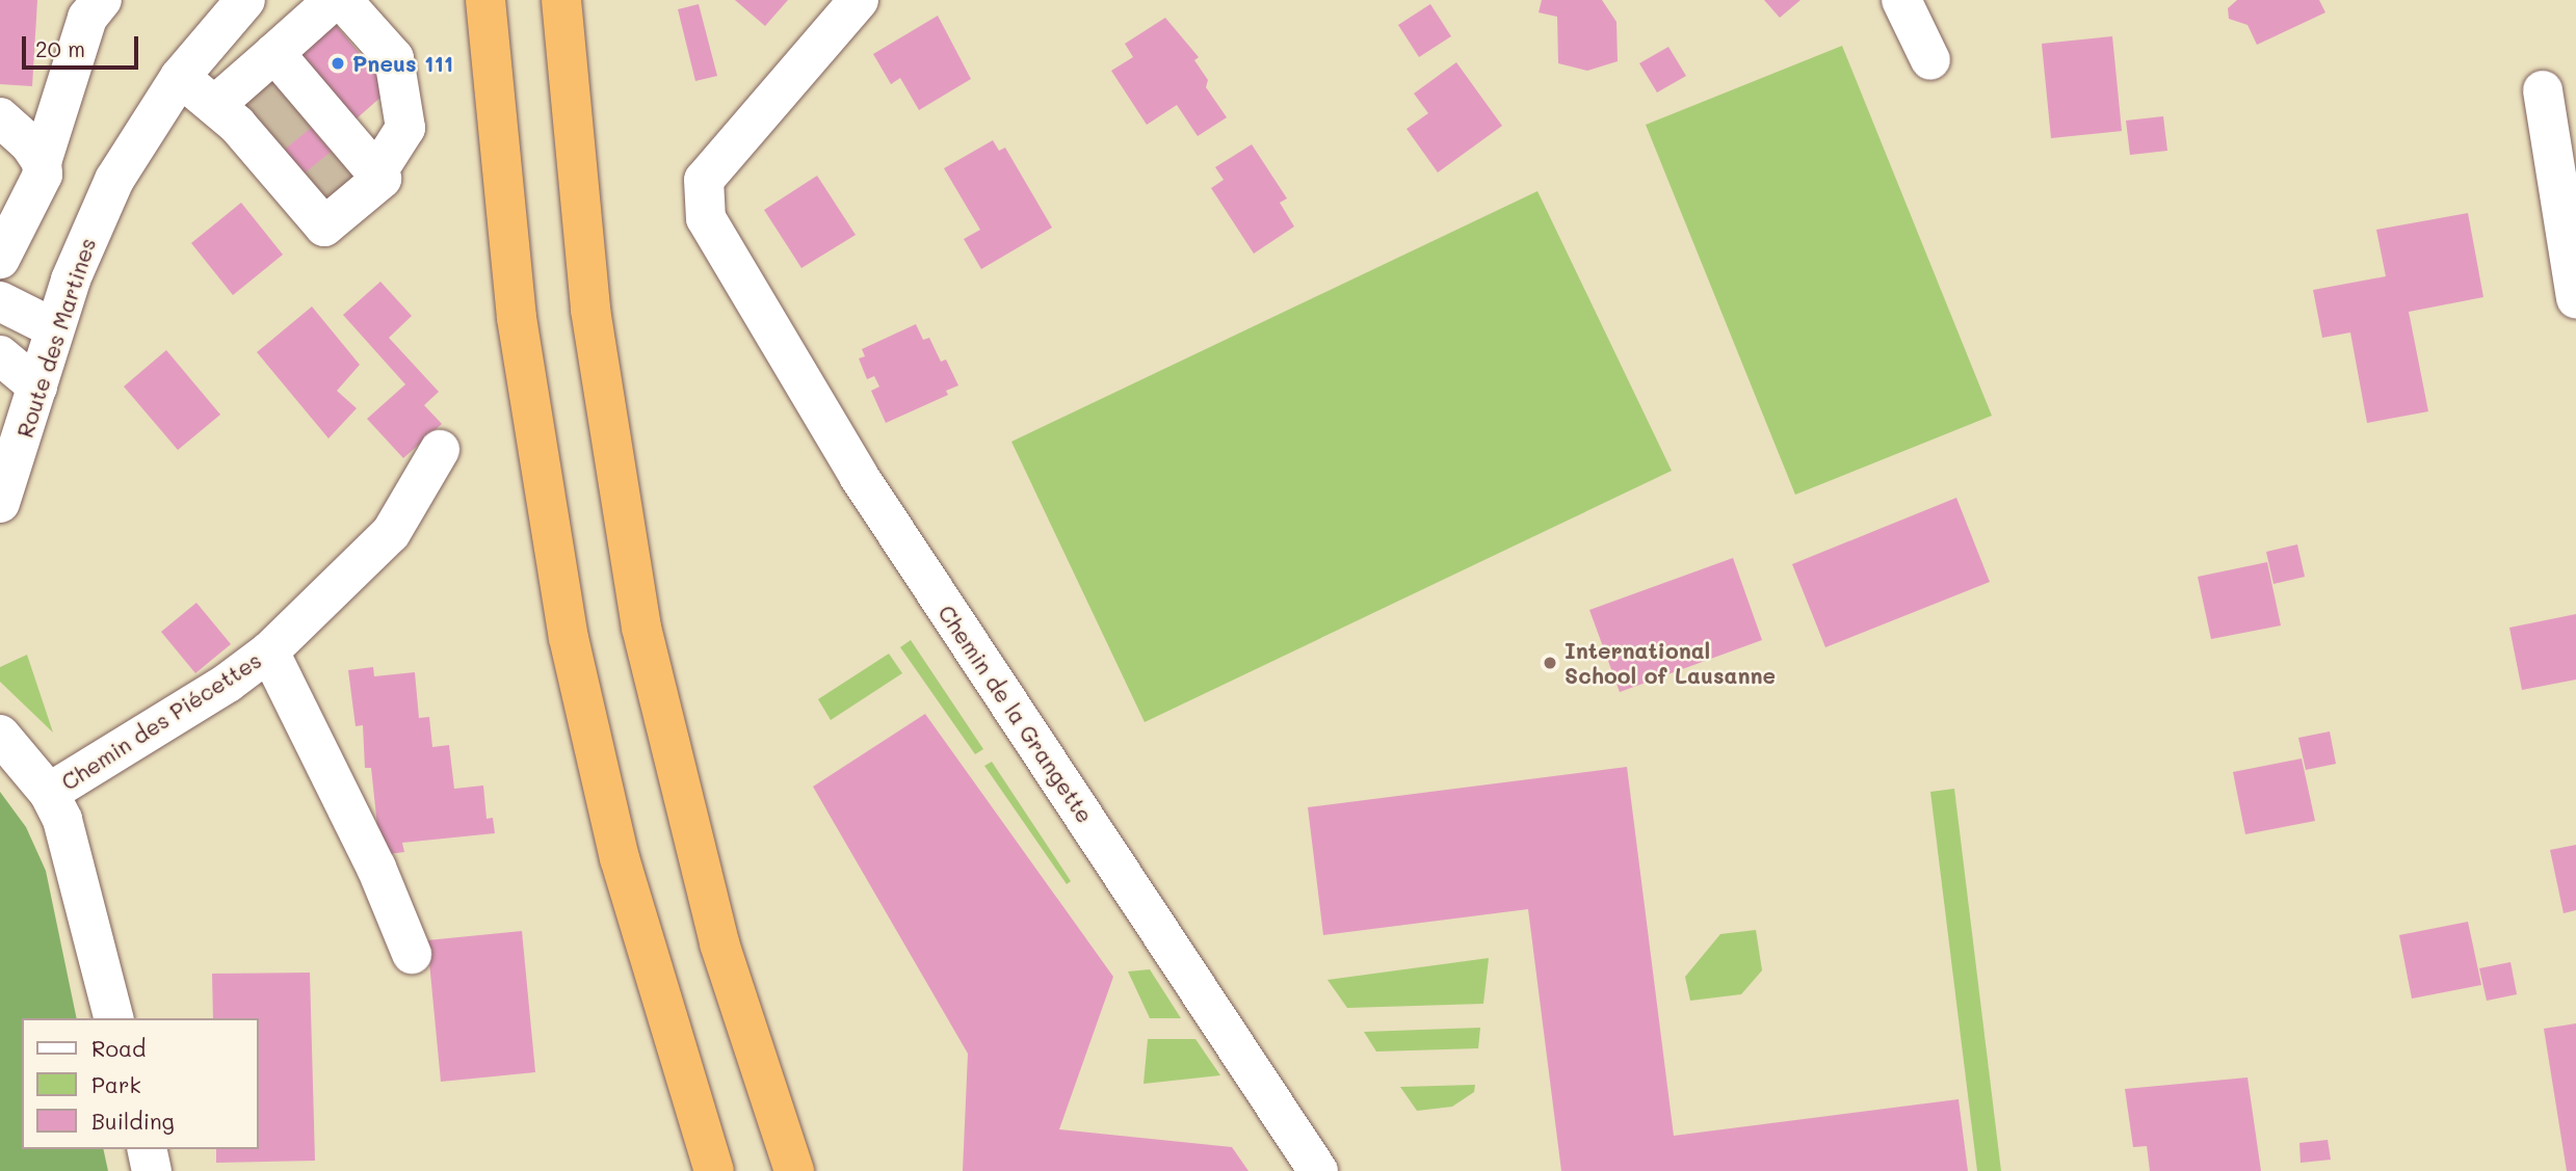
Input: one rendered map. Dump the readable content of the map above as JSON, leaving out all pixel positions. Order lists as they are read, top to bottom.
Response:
{
  "streets": {
    "street": ["Route des Martines", "Chemin de la Grangette", "Chemin des Piécettes"]
  },
  "places": ["Pneus 111", "International School of Lausanne"],
  "legend": ["Road", "Park", "Building"],
  "scale_bar": "20 m"
}
